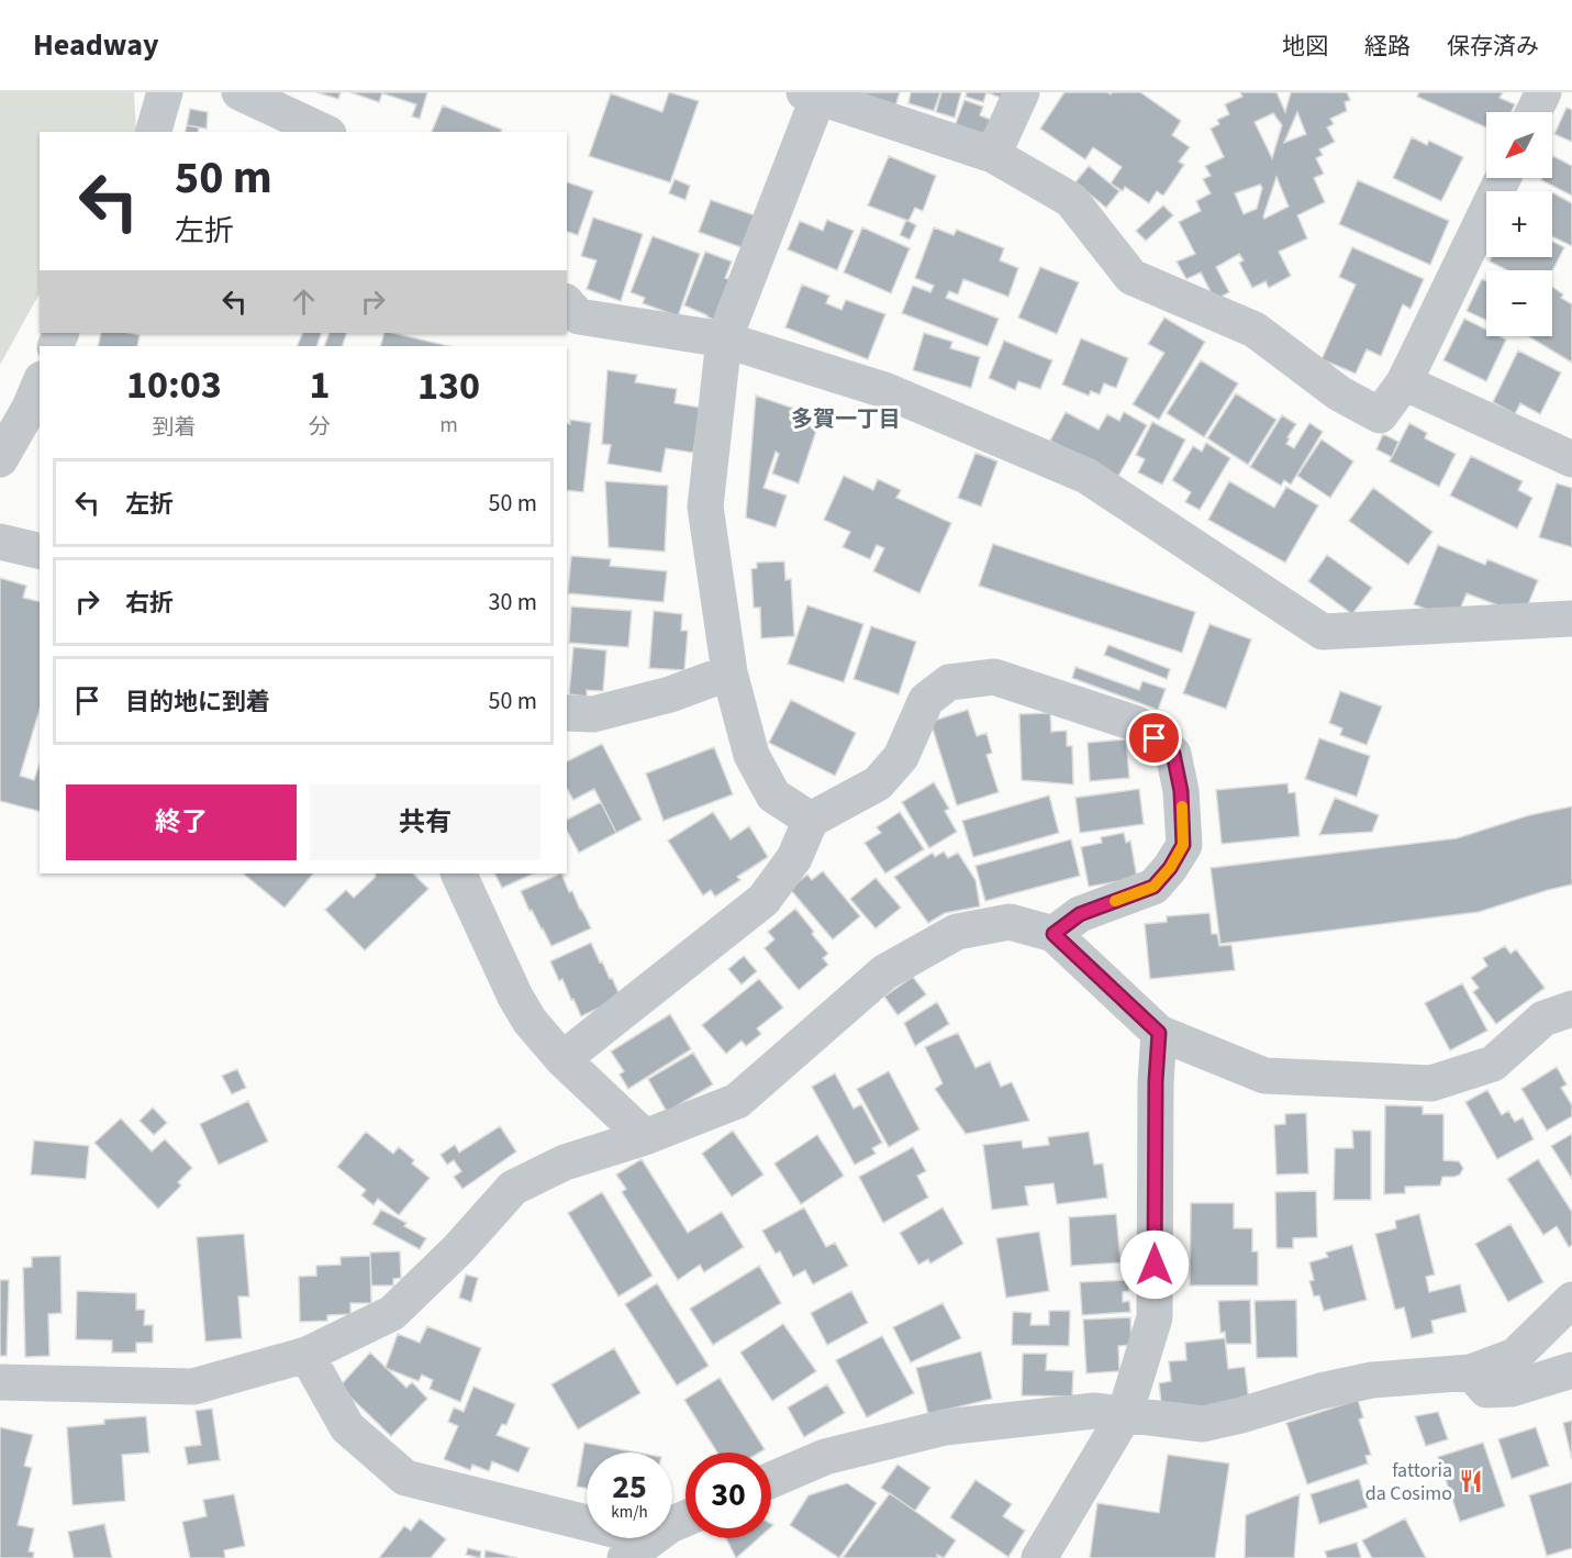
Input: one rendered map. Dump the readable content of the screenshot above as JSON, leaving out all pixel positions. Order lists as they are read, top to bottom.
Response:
{
  "districts": ["多賀一丁目"],
  "places": {
    "restaurant": ["fattoria da Cosimo"]
  },
  "north": "bottom left",
  "page": {
    "header": "Headway",
    "nav": ["地図", "経路", "保存済み"],
    "map_buttons": ["+", "−"],
    "turn": ["50 m", "左折"],
    "eta": [
      "10:03",
      "到着",
      "1",
      "分",
      "130",
      "m"
    ],
    "list": [
      {
        "name": "左折",
        "value": "50 m"
      },
      {
        "name": "右折",
        "value": "30 m"
      },
      {
        "name": "目的地に到着",
        "value": "50 m"
      }
    ],
    "buttons": ["終了", "共有"],
    "speed": "25 km/h",
    "limit": "30"
  }
}
